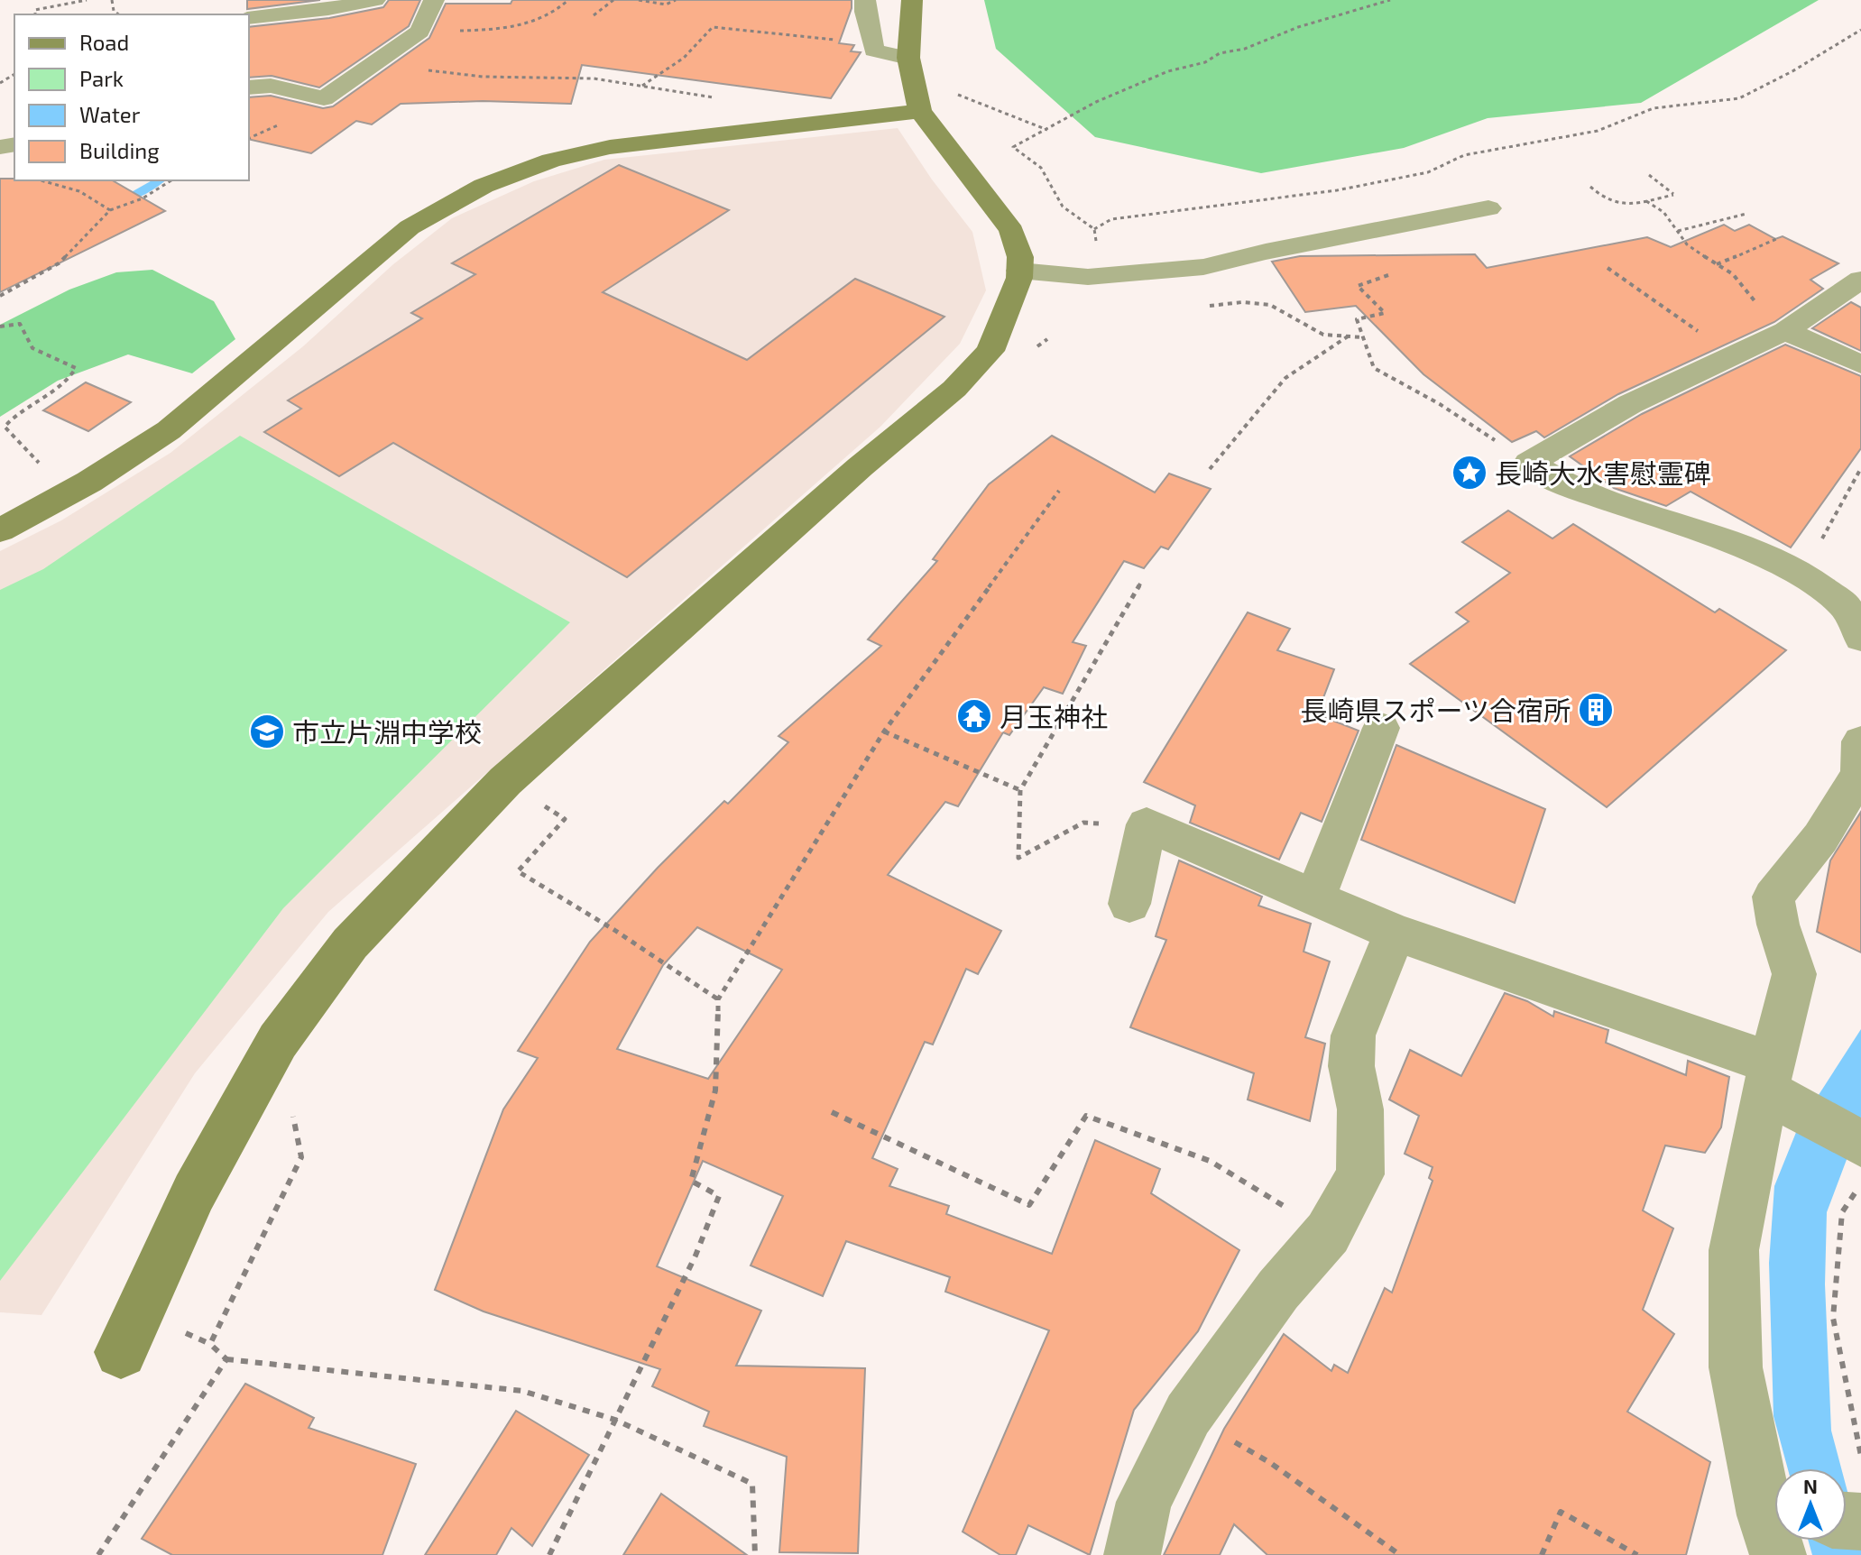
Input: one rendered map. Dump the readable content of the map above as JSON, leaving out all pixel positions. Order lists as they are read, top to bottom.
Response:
{
  "places": {
    "place": ["長崎大水害慰霊碑"],
    "building": ["長崎県スポーツ合宿所"],
    "temple": ["月玉神社"],
    "school or university": ["市立片淵中学校"]
  },
  "legend": [
    "Road",
    "Park",
    "Water",
    "Building"
  ],
  "north": "top"
}
